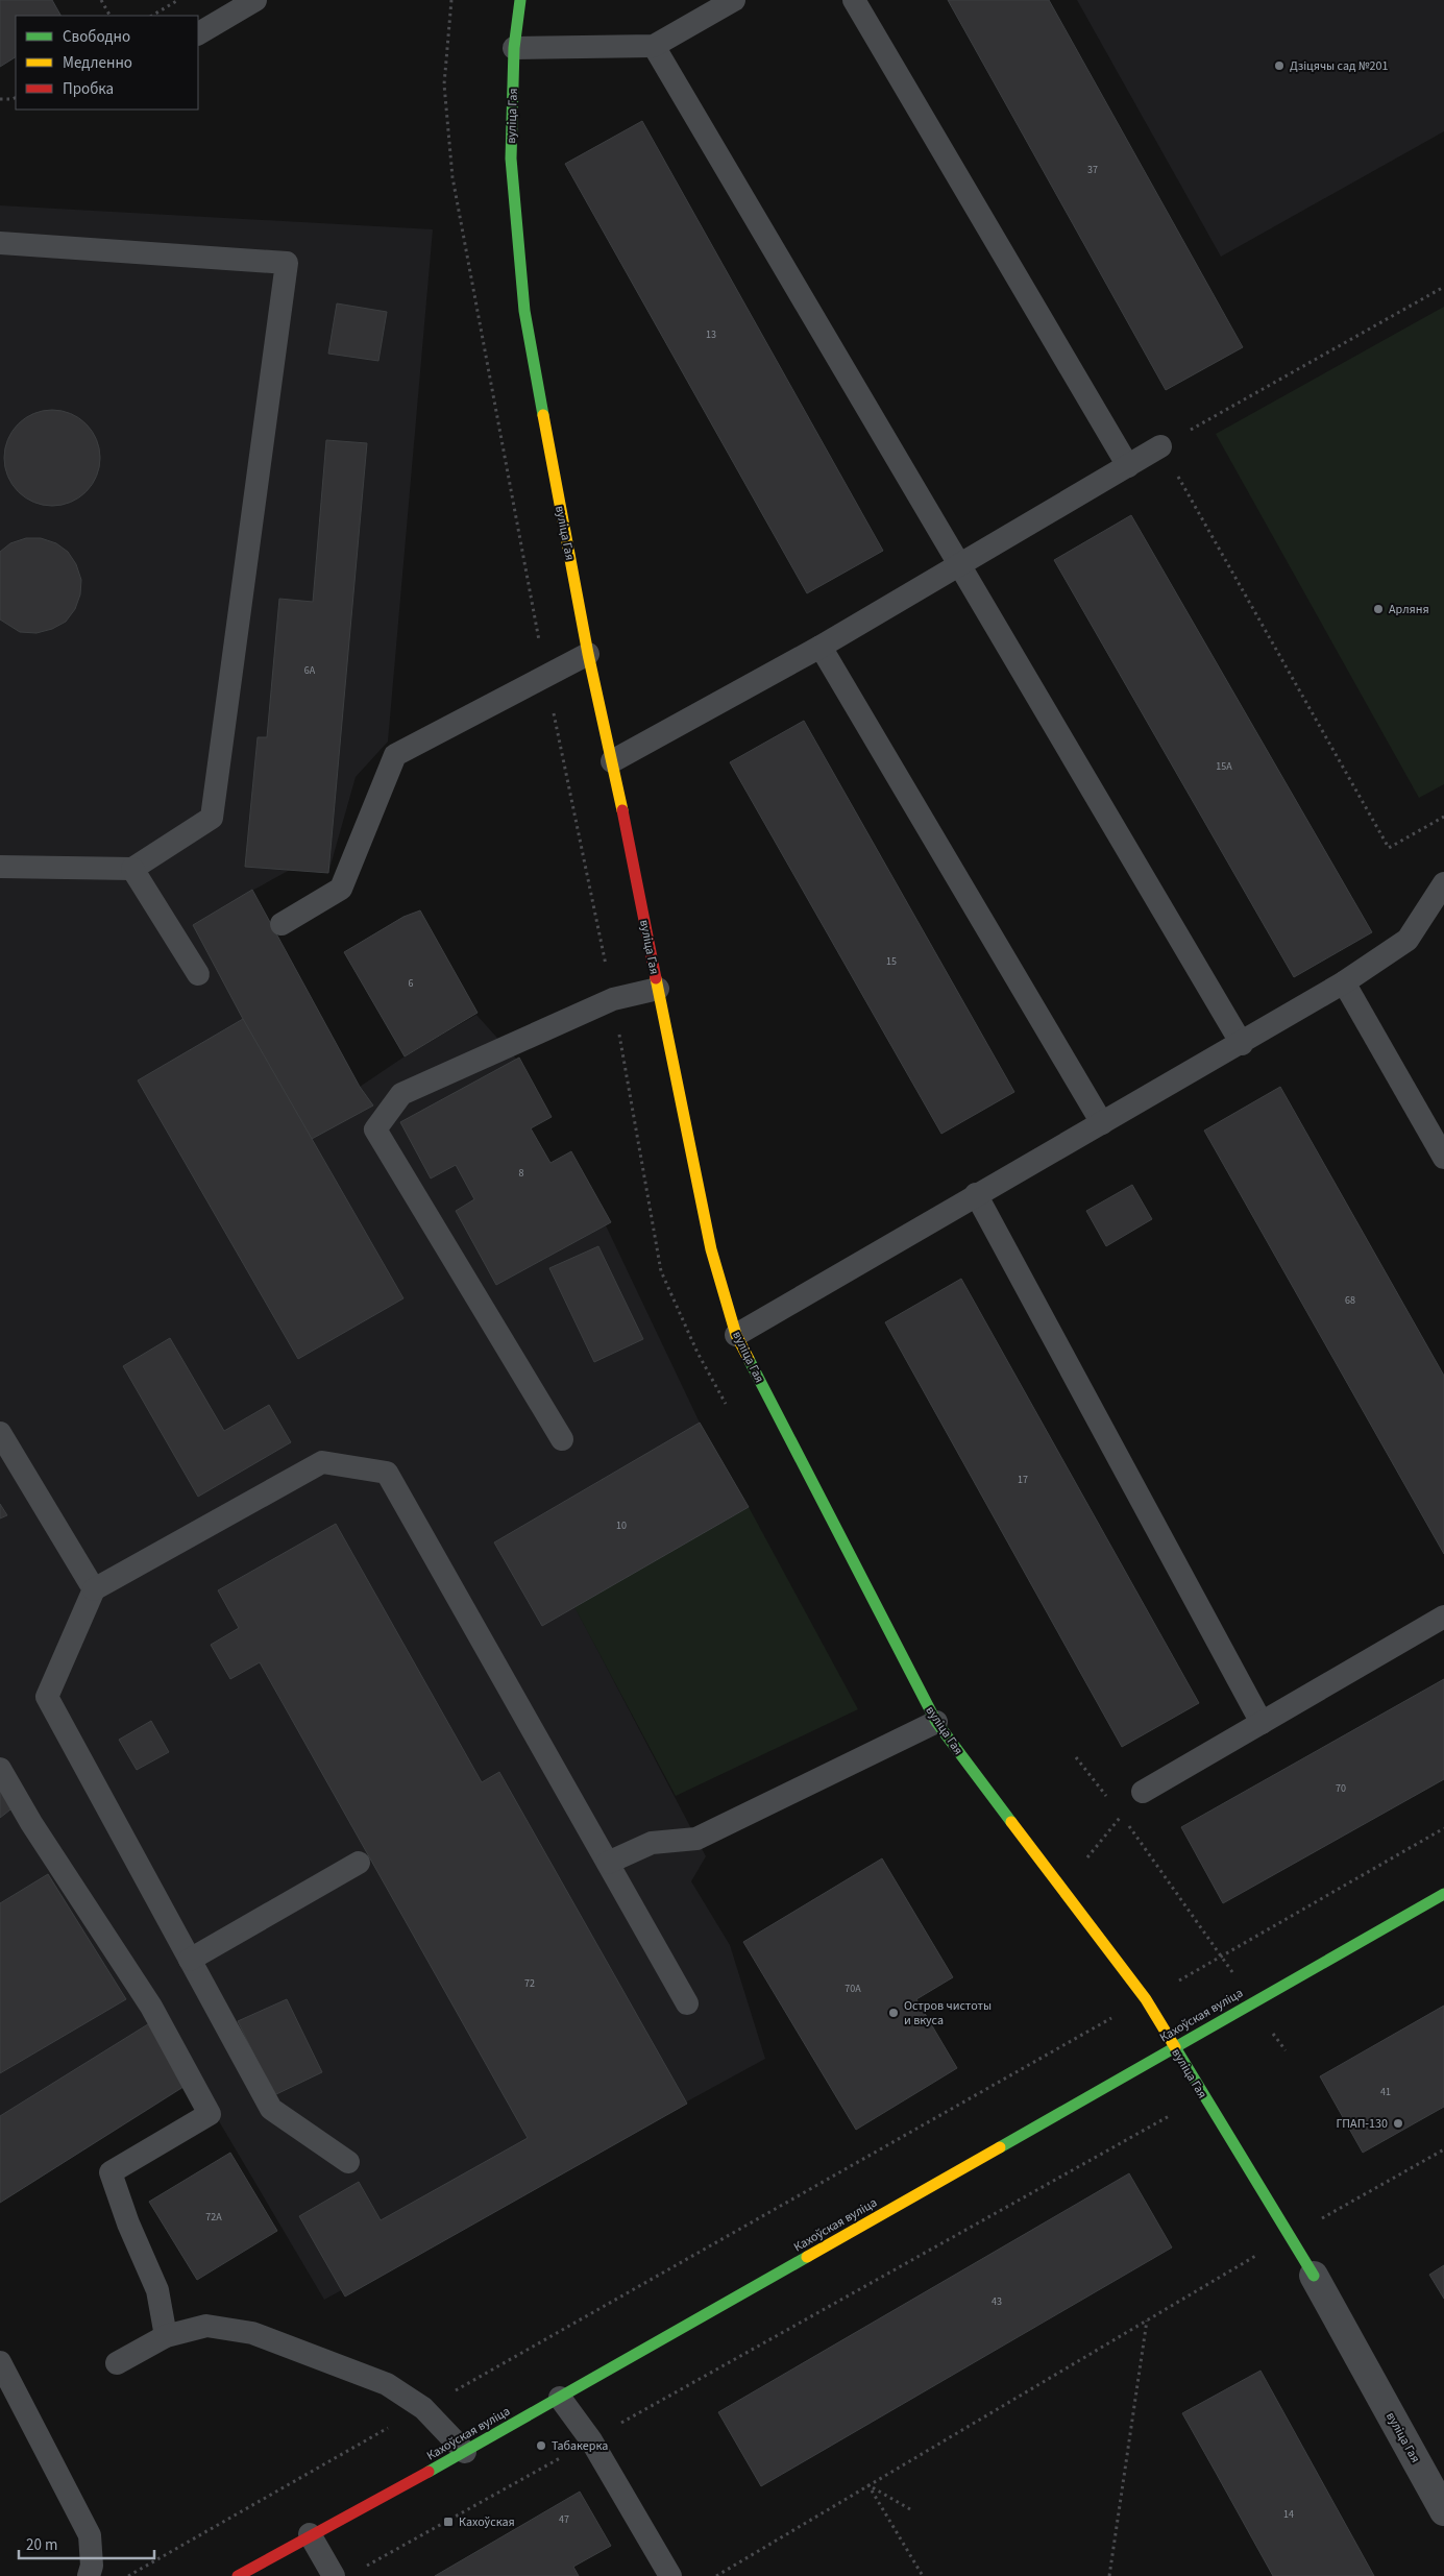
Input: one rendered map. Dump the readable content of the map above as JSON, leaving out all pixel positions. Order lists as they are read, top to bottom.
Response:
{
  "streets": {
    "street": ["вуліца Гая", "Кахоўская вуліца"]
  },
  "crossings": [
    ["вуліца Гая", "Кахоўская вуліца"]
  ],
  "places": {
    "other": [
      "Дзіцячы сад №201",
      "Арляня",
      "Остров чистоты и вкуса",
      "ГПАП-130",
      "Табакерка"
    ],
    "transit": ["Кахоўская"]
  },
  "house_numbers": [
    "37",
    "13",
    "6А",
    "15А",
    "15",
    "6",
    "8",
    "68",
    "17",
    "10",
    "70",
    "72",
    "70А",
    "41",
    "72А",
    "43",
    "14",
    "47"
  ],
  "legend": ["Свободно", "Медленно", "Пробка"],
  "scale_bar": "20 m"
}
